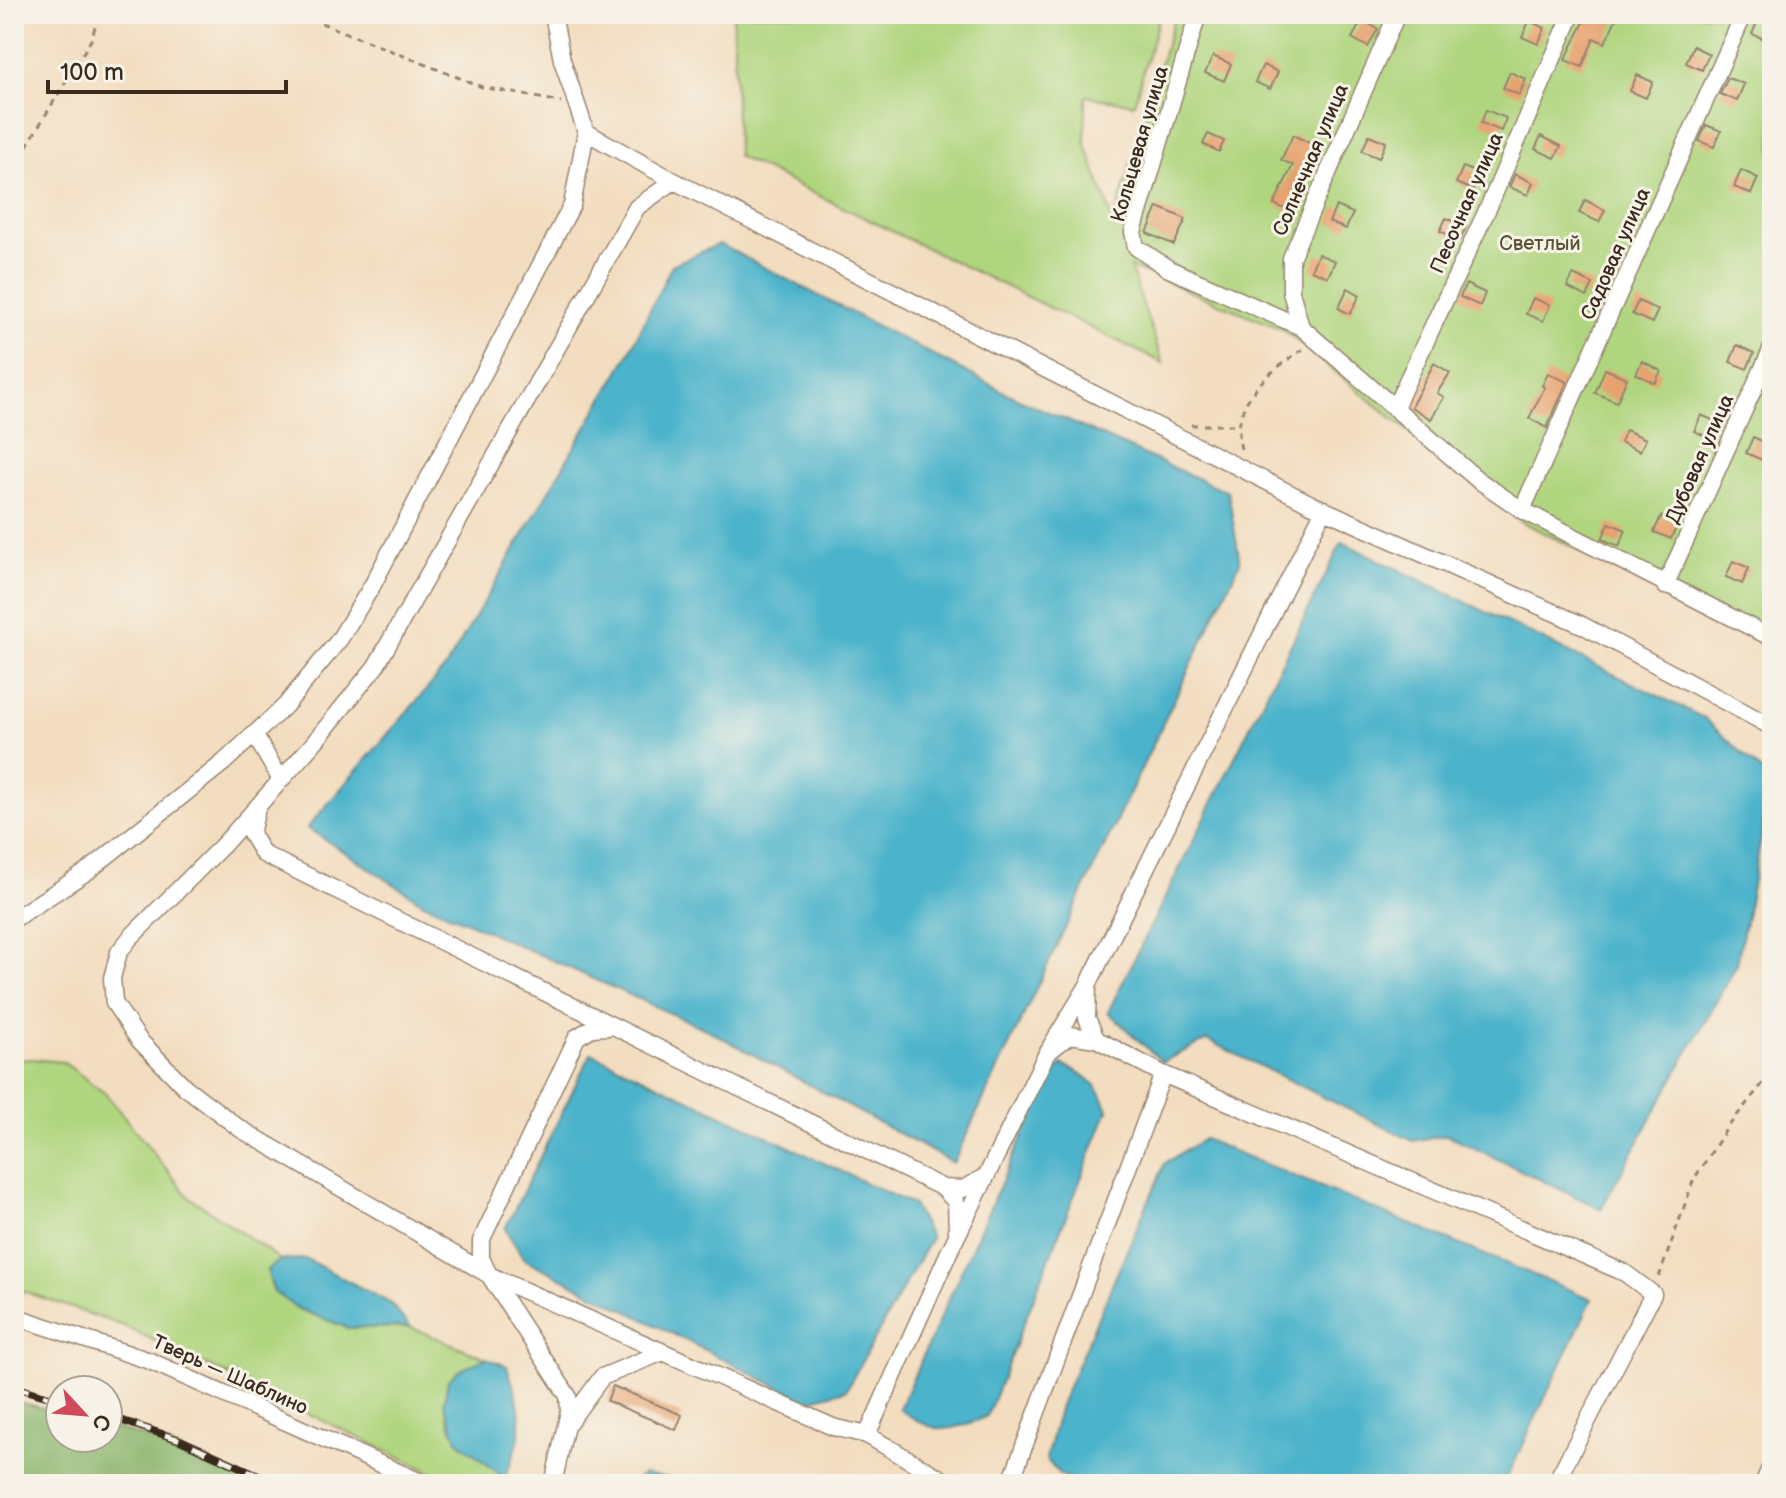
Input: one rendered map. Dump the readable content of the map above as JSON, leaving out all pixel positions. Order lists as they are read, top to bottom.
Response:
{
  "streets": {
    "street": [
      "Кольцевая улица",
      "Солнечная улица",
      "Песочная улица",
      "Садовая улица",
      "Дубовая улица",
      "Тверь — Шаблино"
    ]
  },
  "crossings": [
    ["Кольцевая улица", "Солнечная улица"]
  ],
  "parks": ["Светлый"],
  "scale_bar": "100 m",
  "north": "bottom right"
}
